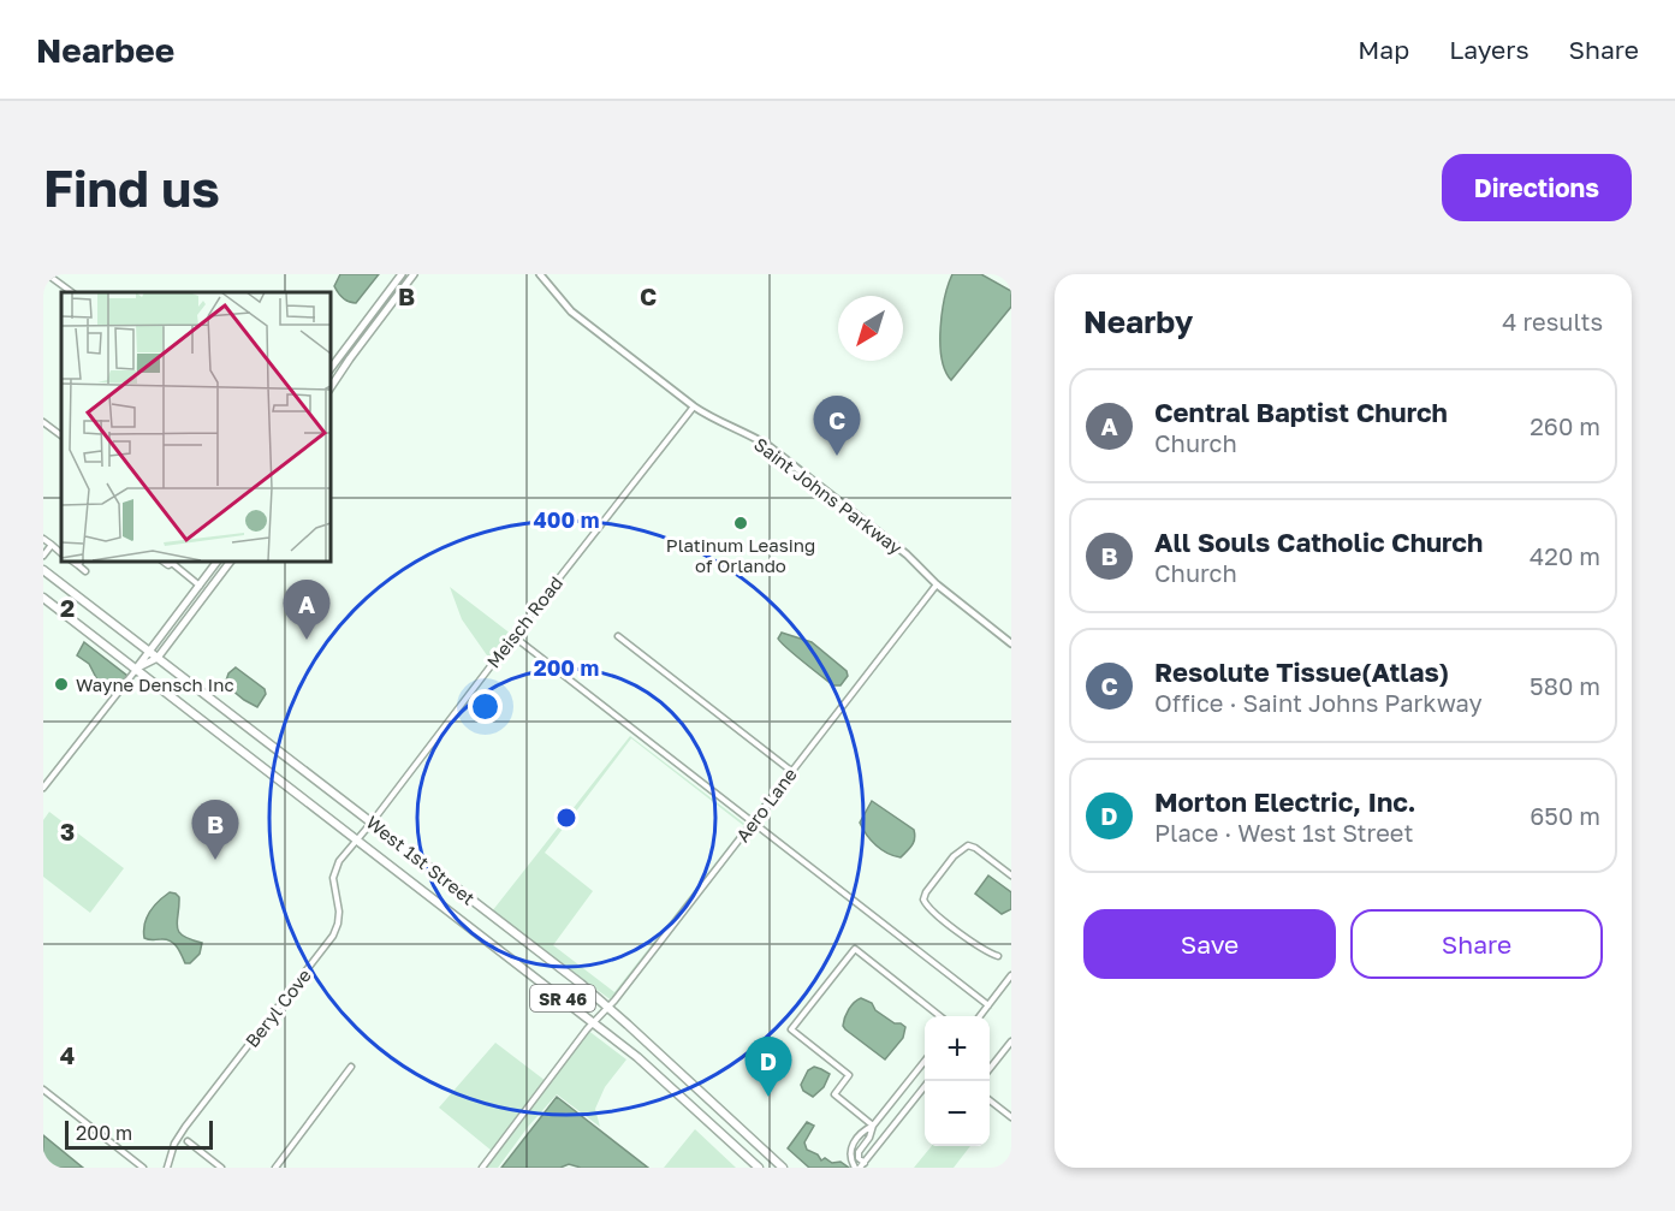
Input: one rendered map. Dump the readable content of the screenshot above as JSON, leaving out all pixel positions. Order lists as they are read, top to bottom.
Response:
{
  "streets": {
    "main road": ["West 1st Street", "SR 46"],
    "street": [
      "Saint Johns Parkway",
      "Meisch Road",
      "Aero Lane",
      "Beryl Cove"
    ]
  },
  "crossings": [
    ["Saint Johns Parkway", "Meisch Road"],
    ["Saint Johns Parkway", "Aero Lane"],
    ["Meisch Road", "West 1st Street"],
    ["Meisch Road", "Beryl Cove"],
    ["Aero Lane", "West 1st Street"],
    ["West 1st Street", "Beryl Cove"]
  ],
  "places": ["Platinum Leasing of Orlando", "Wayne Densch Inc"],
  "scale_bar": "200 m",
  "north": "bottom left",
  "page": {
    "header": "Nearbee",
    "nav": ["Map", "Layers", "Share"],
    "buttons": [
      "Directions",
      ["Save", "Share"]
    ],
    "title": "Find us",
    "heading": ["Nearby", "4 results"],
    "list": [
      {
        "mark": "A",
        "name": "Central Baptist Church",
        "note": "Church",
        "value": "260 m"
      },
      {
        "mark": "B",
        "name": "All Souls Catholic Church",
        "note": "Church",
        "value": "420 m"
      },
      {
        "mark": "C",
        "name": "Resolute Tissue(Atlas)",
        "note": "Office · Saint Johns Parkway",
        "value": "580 m"
      },
      {
        "mark": "D",
        "name": "Morton Electric, Inc.",
        "note": "Place · West 1st Street",
        "value": "650 m"
      }
    ],
    "pins": [
      "C",
      "A",
      "B",
      "D"
    ],
    "map_buttons": ["+", "−"],
    "scale": "200 m"
  },
  "grid": {
    "columns": ["B", "C"],
    "rows": ["2", "3", "4"]
  },
  "rings": ["400 m", "200 m"]
}
